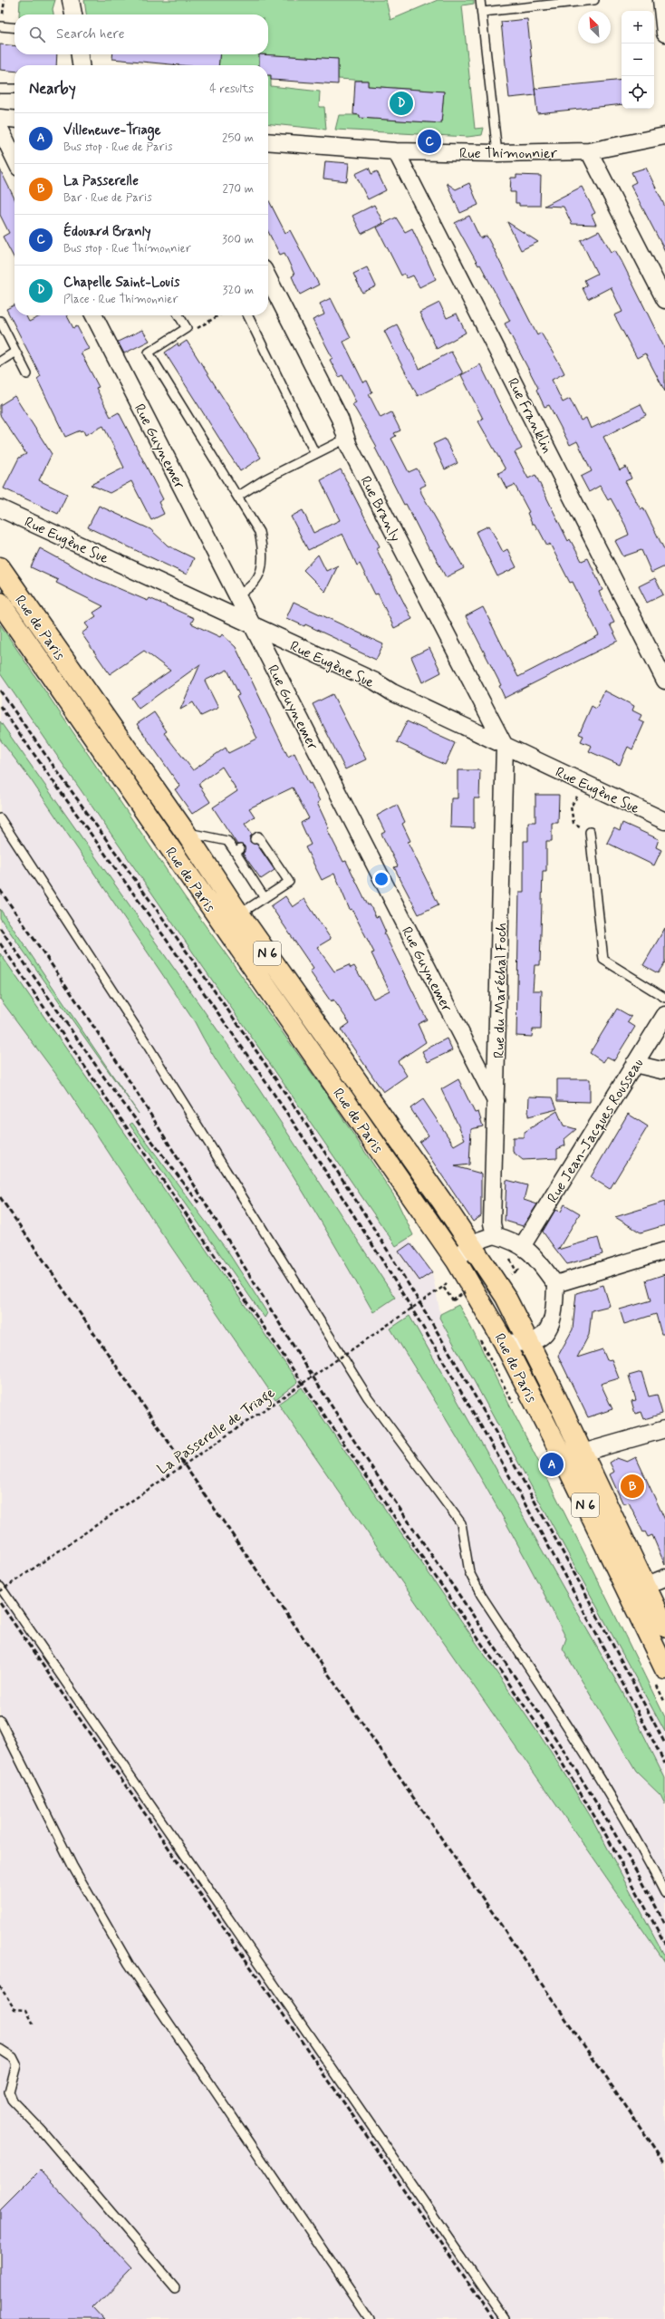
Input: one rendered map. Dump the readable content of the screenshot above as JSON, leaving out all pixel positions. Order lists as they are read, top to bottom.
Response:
{
  "streets": {
    "main road": ["Rue de Paris", "N 6"],
    "street": [
      "Rue Thimonnier",
      "Rue Franklin",
      "Rue Guynemer",
      "Rue Branly",
      "Rue Eugène Sue",
      "Rue du Maréchal Foch",
      "Rue Jean-Jacques Rousseau"
    ],
    "path": ["La Passerelle de Triage"]
  },
  "crossings": [
    ["Rue Thimonnier", "Rue Franklin"],
    ["Rue Guynemer", "Rue Eugène Sue"],
    ["Rue Guynemer", "Rue du Maréchal Foch"],
    ["Rue Branly", "Rue Eugène Sue"],
    ["Rue Branly", "Rue du Maréchal Foch"],
    ["Rue Eugène Sue", "Rue du Maréchal Foch"]
  ],
  "north": "top left",
  "page": {
    "map_buttons": ["+", "−"],
    "search": "Search here",
    "heading": ["Nearby", "4 results"],
    "pins": [
      "D",
      "C",
      "A",
      "B"
    ],
    "list": [
      {
        "mark": "A",
        "name": "Villeneuve-Triage",
        "note": "Bus stop · Rue de Paris",
        "value": "250 m"
      },
      {
        "mark": "B",
        "name": "La Passerelle",
        "note": "Bar · Rue de Paris",
        "value": "270 m"
      },
      {
        "mark": "C",
        "name": "Édouard Branly",
        "note": "Bus stop · Rue Thimonnier",
        "value": "300 m"
      },
      {
        "mark": "D",
        "name": "Chapelle Saint-Louis",
        "note": "Place · Rue Thimonnier",
        "value": "320 m"
      }
    ]
  }
}
